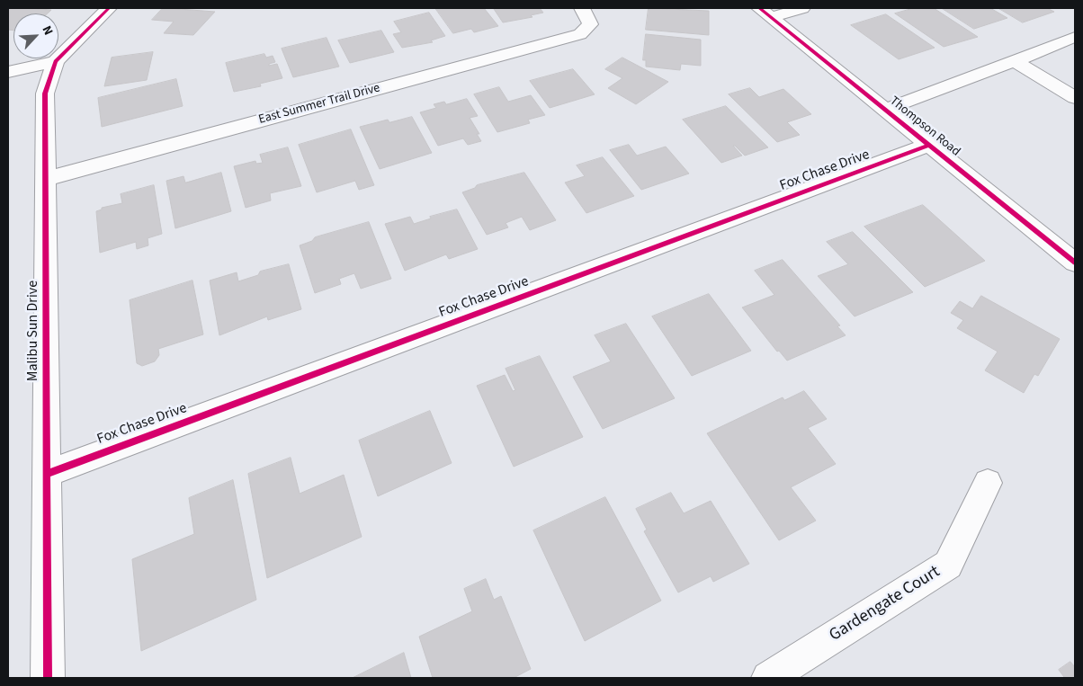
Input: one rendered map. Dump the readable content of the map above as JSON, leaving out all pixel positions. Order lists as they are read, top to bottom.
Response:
{
  "streets": {
    "street": [
      "East Summer Trail Drive",
      "Thompson Road",
      "Fox Chase Drive",
      "Malibu Sun Drive",
      "Gardengate Court"
    ]
  },
  "crossings": [
    ["East Summer Trail Drive", "Malibu Sun Drive"],
    ["Thompson Road", "Fox Chase Drive"],
    ["Fox Chase Drive", "Malibu Sun Drive"]
  ],
  "north": "top right"
}
